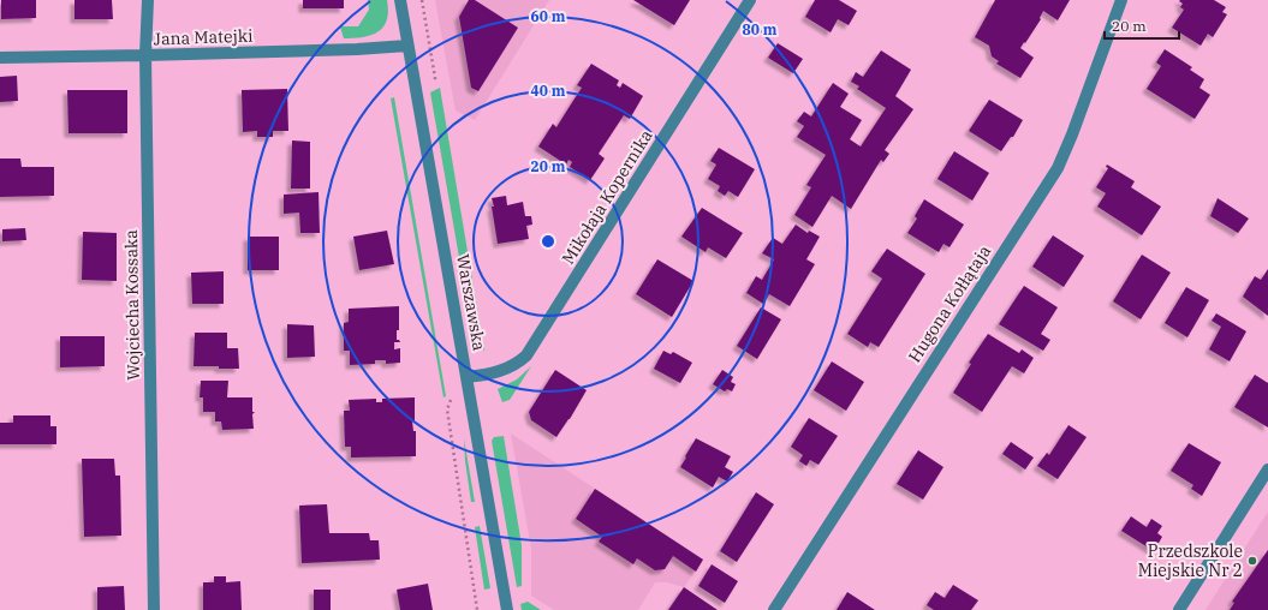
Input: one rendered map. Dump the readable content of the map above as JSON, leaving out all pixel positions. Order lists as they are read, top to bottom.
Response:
{
  "streets": {
    "street": [
      "Jana Matejki",
      "Mikołaja Kopernika",
      "Warszawska",
      "Hugona Kołłątaja",
      "Wojciecha Kossaka"
    ]
  },
  "crossings": [
    ["Jana Matejki", "Warszawska"],
    ["Jana Matejki", "Wojciecha Kossaka"],
    ["Mikołaja Kopernika", "Warszawska"]
  ],
  "places": ["Przedszkole Miejskie Nr 2"],
  "scale_bar": "20 m",
  "rings": [
    "60 m",
    "80 m",
    "40 m",
    "20 m"
  ]
}
